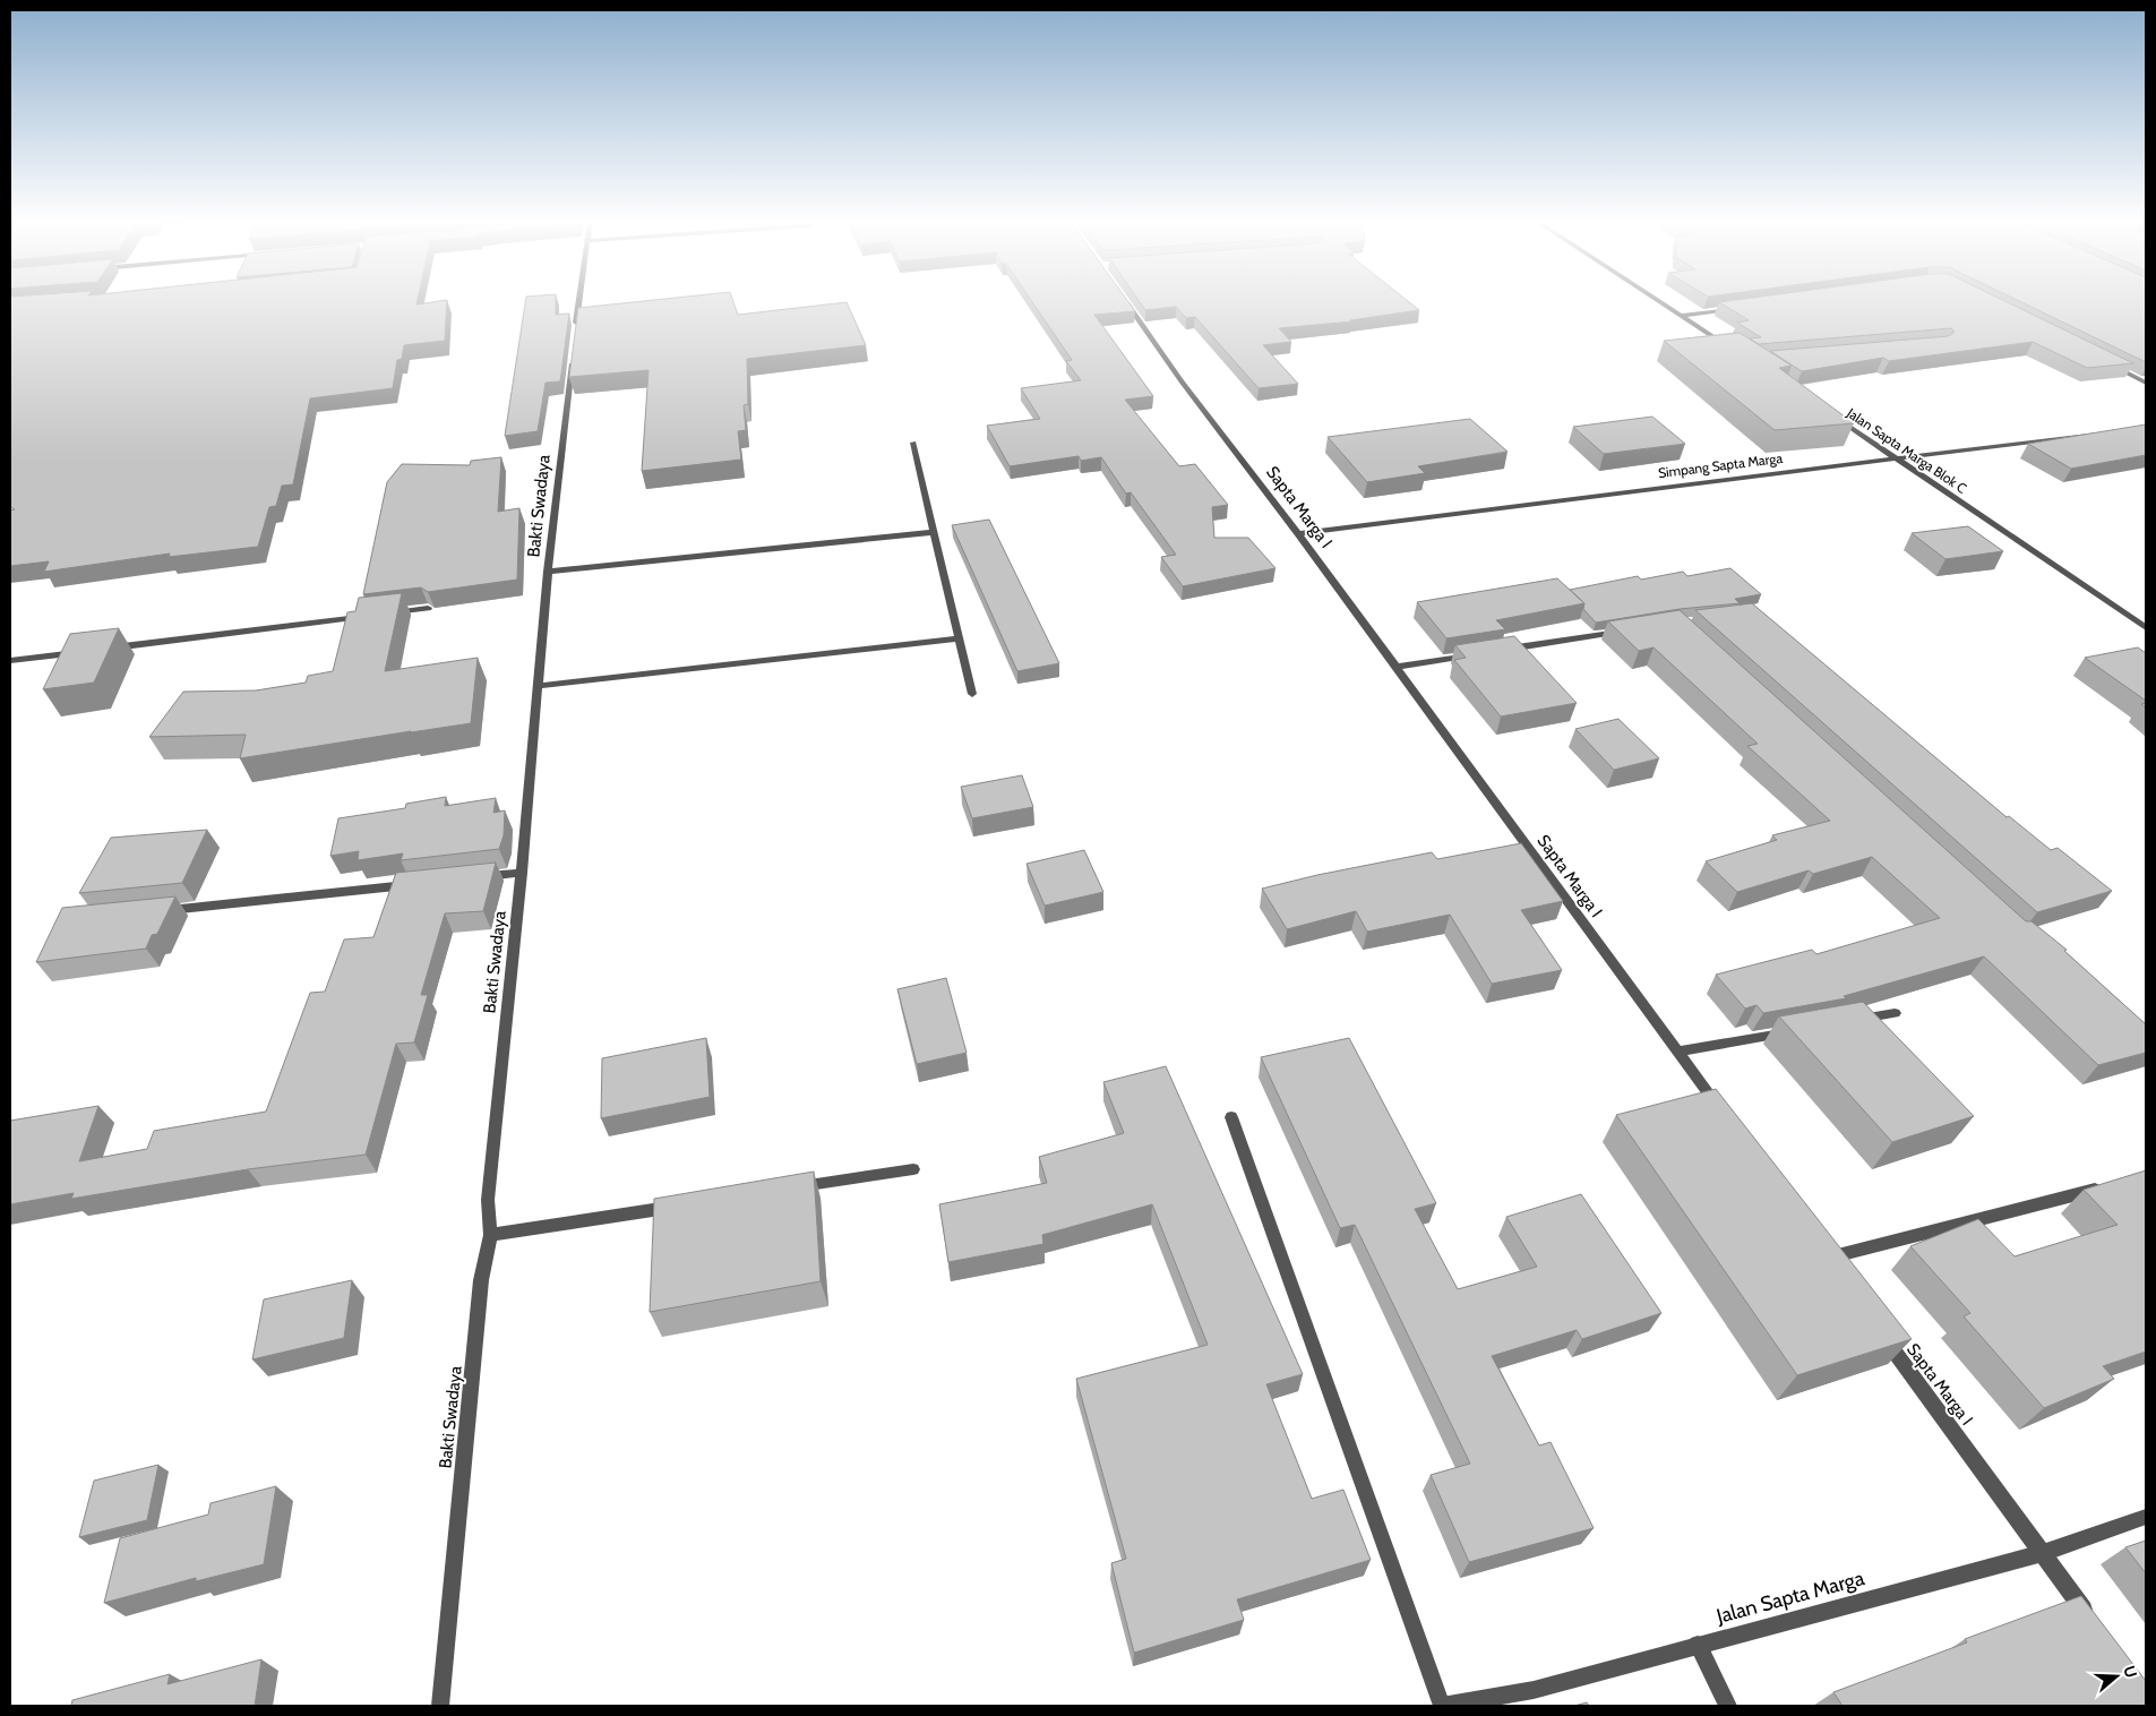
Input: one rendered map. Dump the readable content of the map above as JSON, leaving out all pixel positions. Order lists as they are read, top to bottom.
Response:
{
  "streets": {
    "street": [
      "Jalan Sapta Marga Blok C",
      "Simpang Sapta Marga",
      "Bakti Swadaya",
      "Sapta Marga I",
      "Jalan Sapta Marga"
    ]
  },
  "crossings": [
    ["Jalan Sapta Marga Blok C", "Simpang Sapta Marga"],
    ["Simpang Sapta Marga", "Sapta Marga I"],
    ["Sapta Marga I", "Jalan Sapta Marga"]
  ],
  "north": "right"
}
